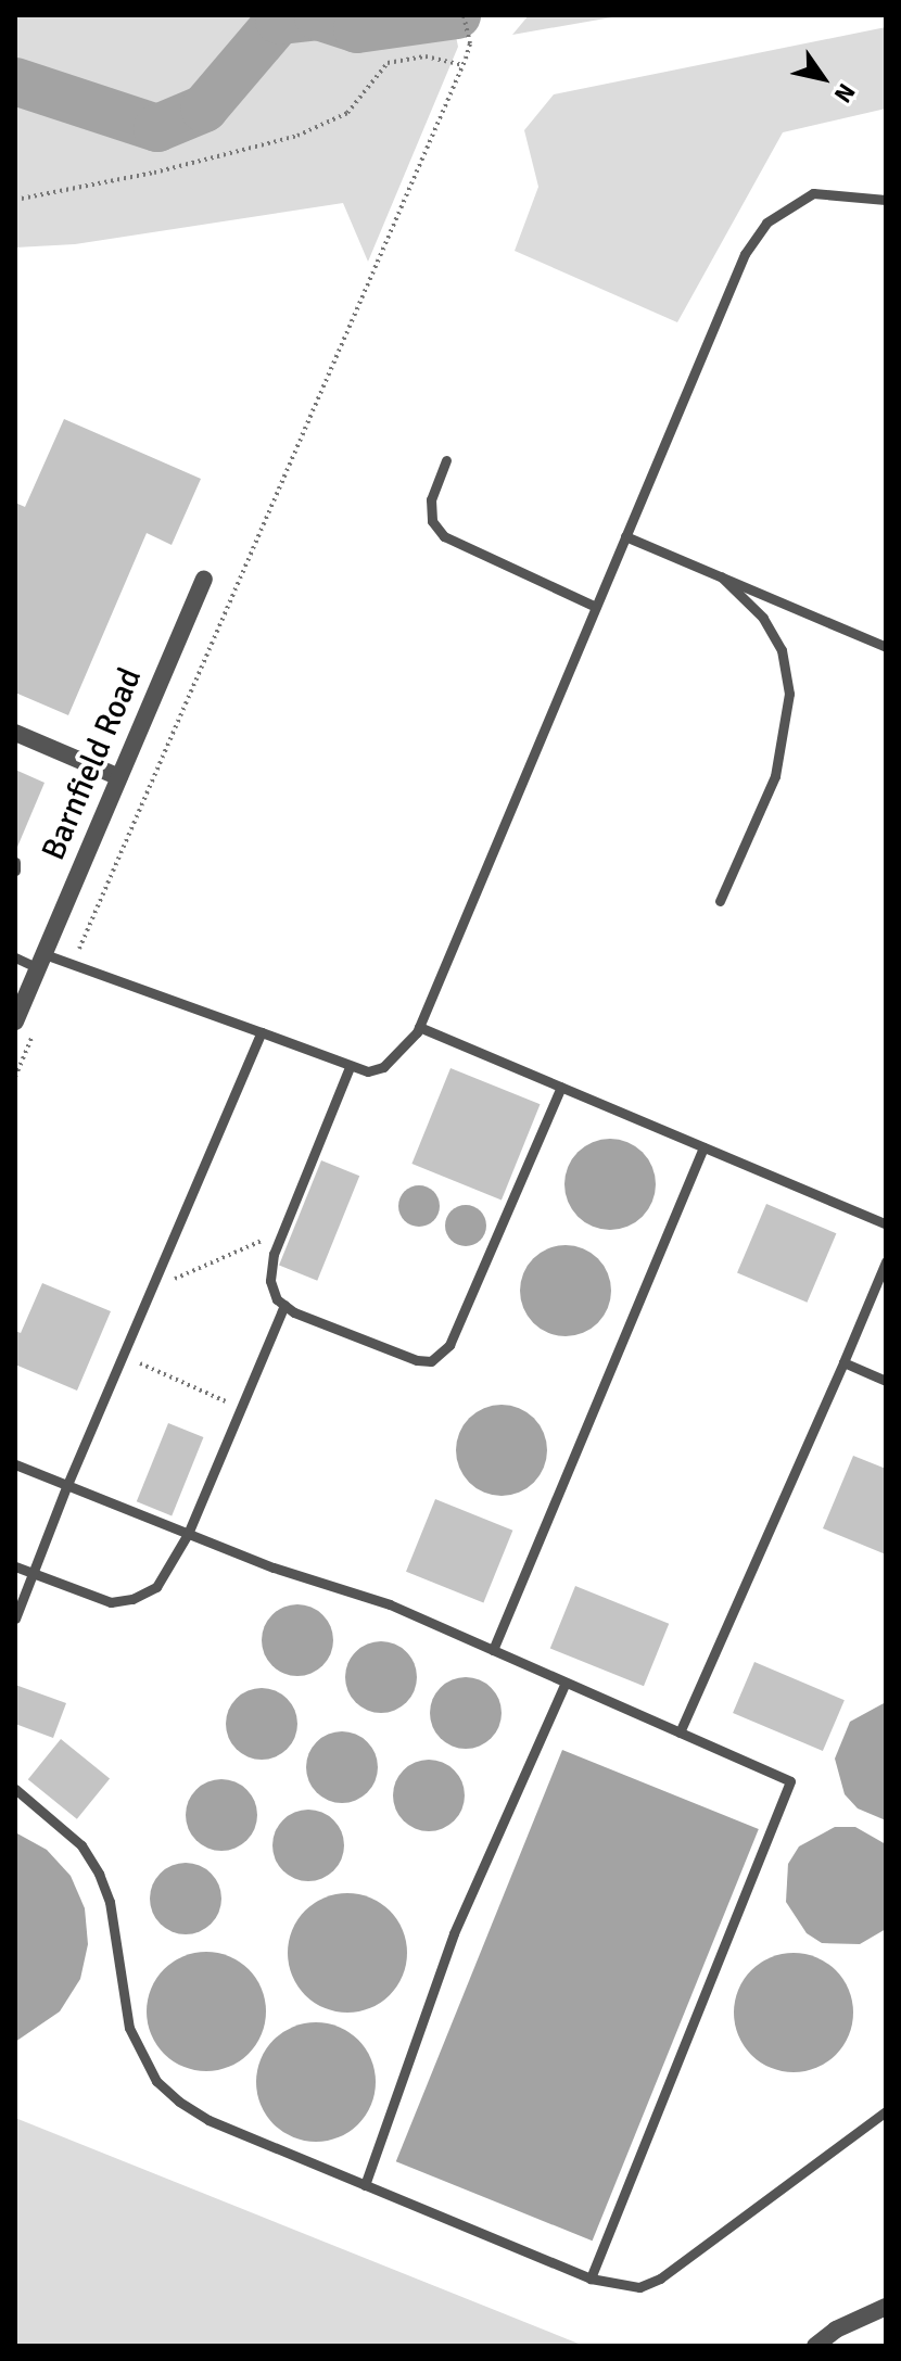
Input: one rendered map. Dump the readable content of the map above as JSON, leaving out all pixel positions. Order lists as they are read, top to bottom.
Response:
{
  "streets": {
    "street": ["Barnfield Road"]
  },
  "north": "bottom right"
}
